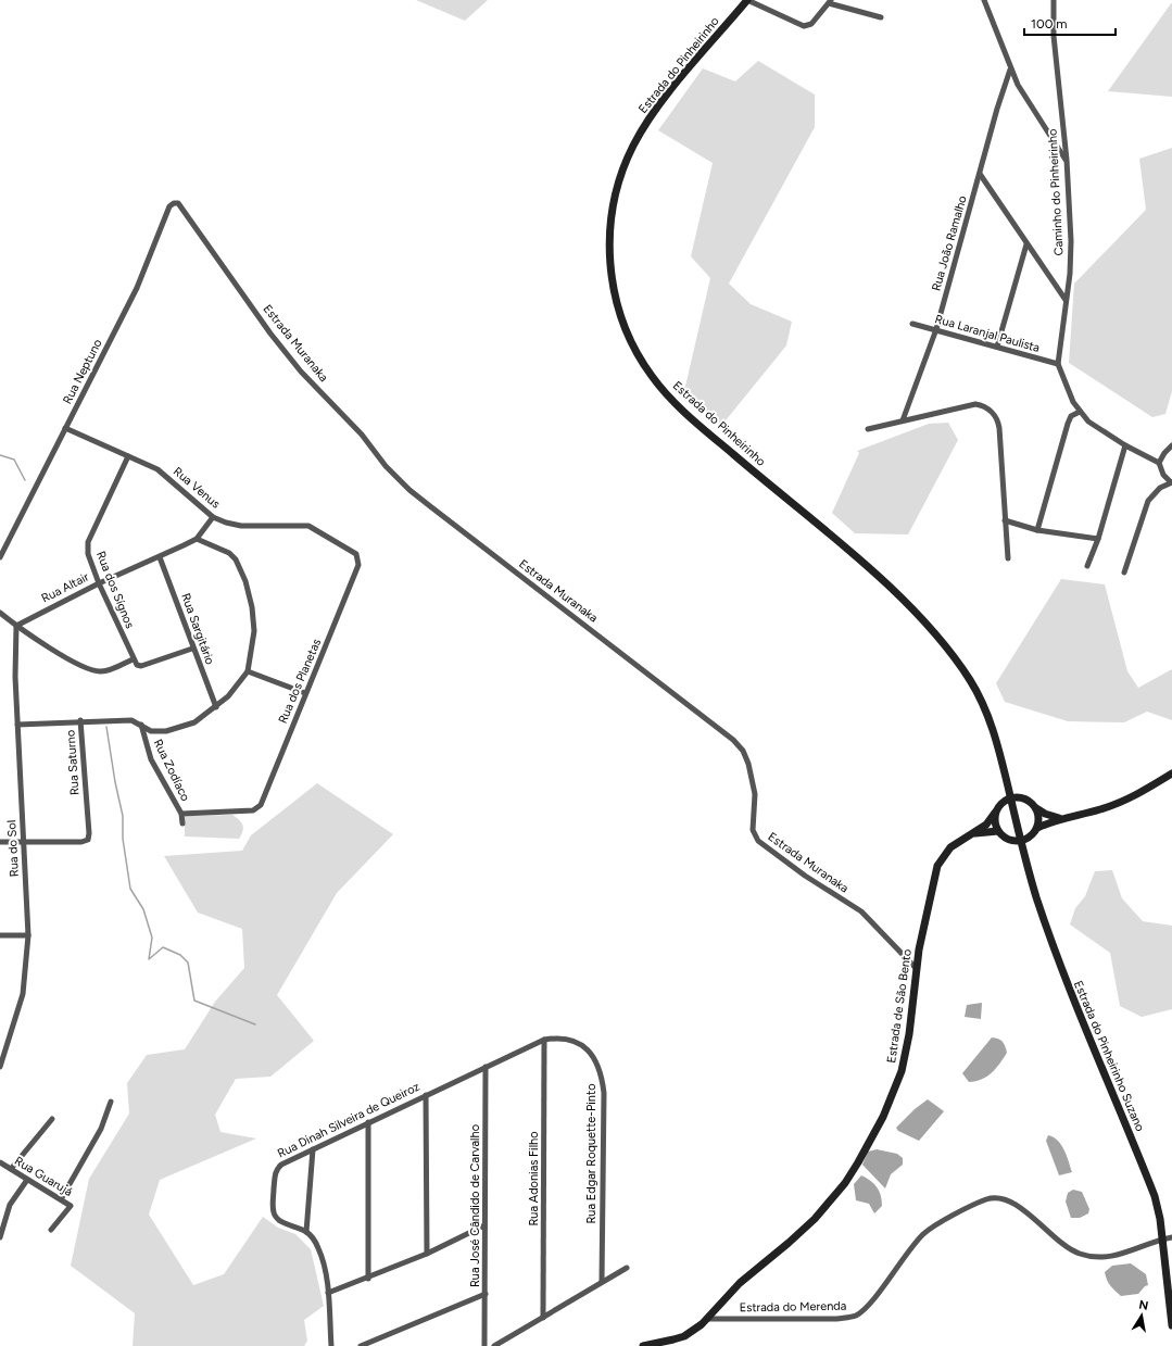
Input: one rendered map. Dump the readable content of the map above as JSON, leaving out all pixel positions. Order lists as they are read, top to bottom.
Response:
{
  "streets": {
    "main road": ["Estrada do Pinheirinho", "Estrada de São Bento", "Estrada do Pinheirinho Suzano"],
    "street": [
      "Caminho do Pinheirinho",
      "Rua João Ramalho",
      "Rua Laranjal Paulista",
      "Estrada Muranaka",
      "Rua Neptuno",
      "Rua Venus",
      "Rua Altair",
      "Rua dos Sígnos",
      "Rua Sargitário",
      "Rua dos Planetas",
      "Rua Saturno",
      "Rua Zodíaco",
      "Rua do Sol",
      "Rua Dinah Silveira de Queiroz",
      "Rua Edgar Roquette-Pinto",
      "Rua Guarujá",
      "Rua Adonias Filho",
      "Rua José Cândido de Carvalho",
      "Estrada do Merenda"
    ]
  },
  "crossings": [
    ["Estrada do Pinheirinho", "Estrada do Pinheirinho Suzano"],
    ["Caminho do Pinheirinho", "Rua Laranjal Paulista"],
    ["Rua João Ramalho", "Rua Laranjal Paulista"],
    ["Estrada Muranaka", "Rua Neptuno"],
    ["Estrada Muranaka", "Estrada de São Bento"],
    ["Rua Neptuno", "Rua Venus"],
    ["Rua Venus", "Rua dos Sígnos"],
    ["Rua Venus", "Rua dos Planetas"],
    ["Rua Altair", "Rua dos Sígnos"],
    ["Rua Altair", "Rua Sargitário"],
    ["Rua Altair", "Rua do Sol"],
    ["Rua Sargitário", "Rua Saturno"],
    ["Rua dos Planetas", "Rua Zodíaco"],
    ["Rua Saturno", "Rua Zodíaco"],
    ["Rua Saturno", "Rua do Sol"],
    ["Estrada de São Bento", "Estrada do Merenda"],
    ["Estrada do Pinheirinho Suzano", "Estrada do Merenda"],
    ["Rua Dinah Silveira de Queiroz", "Rua Edgar Roquette-Pinto"],
    ["Rua Dinah Silveira de Queiroz", "Rua Adonias Filho"],
    ["Rua Dinah Silveira de Queiroz", "Rua José Cândido de Carvalho"],
    ["Rua Edgar Roquette-Pinto", "Rua Adonias Filho"]
  ],
  "scale_bar": "100 m",
  "north": "top"
}
